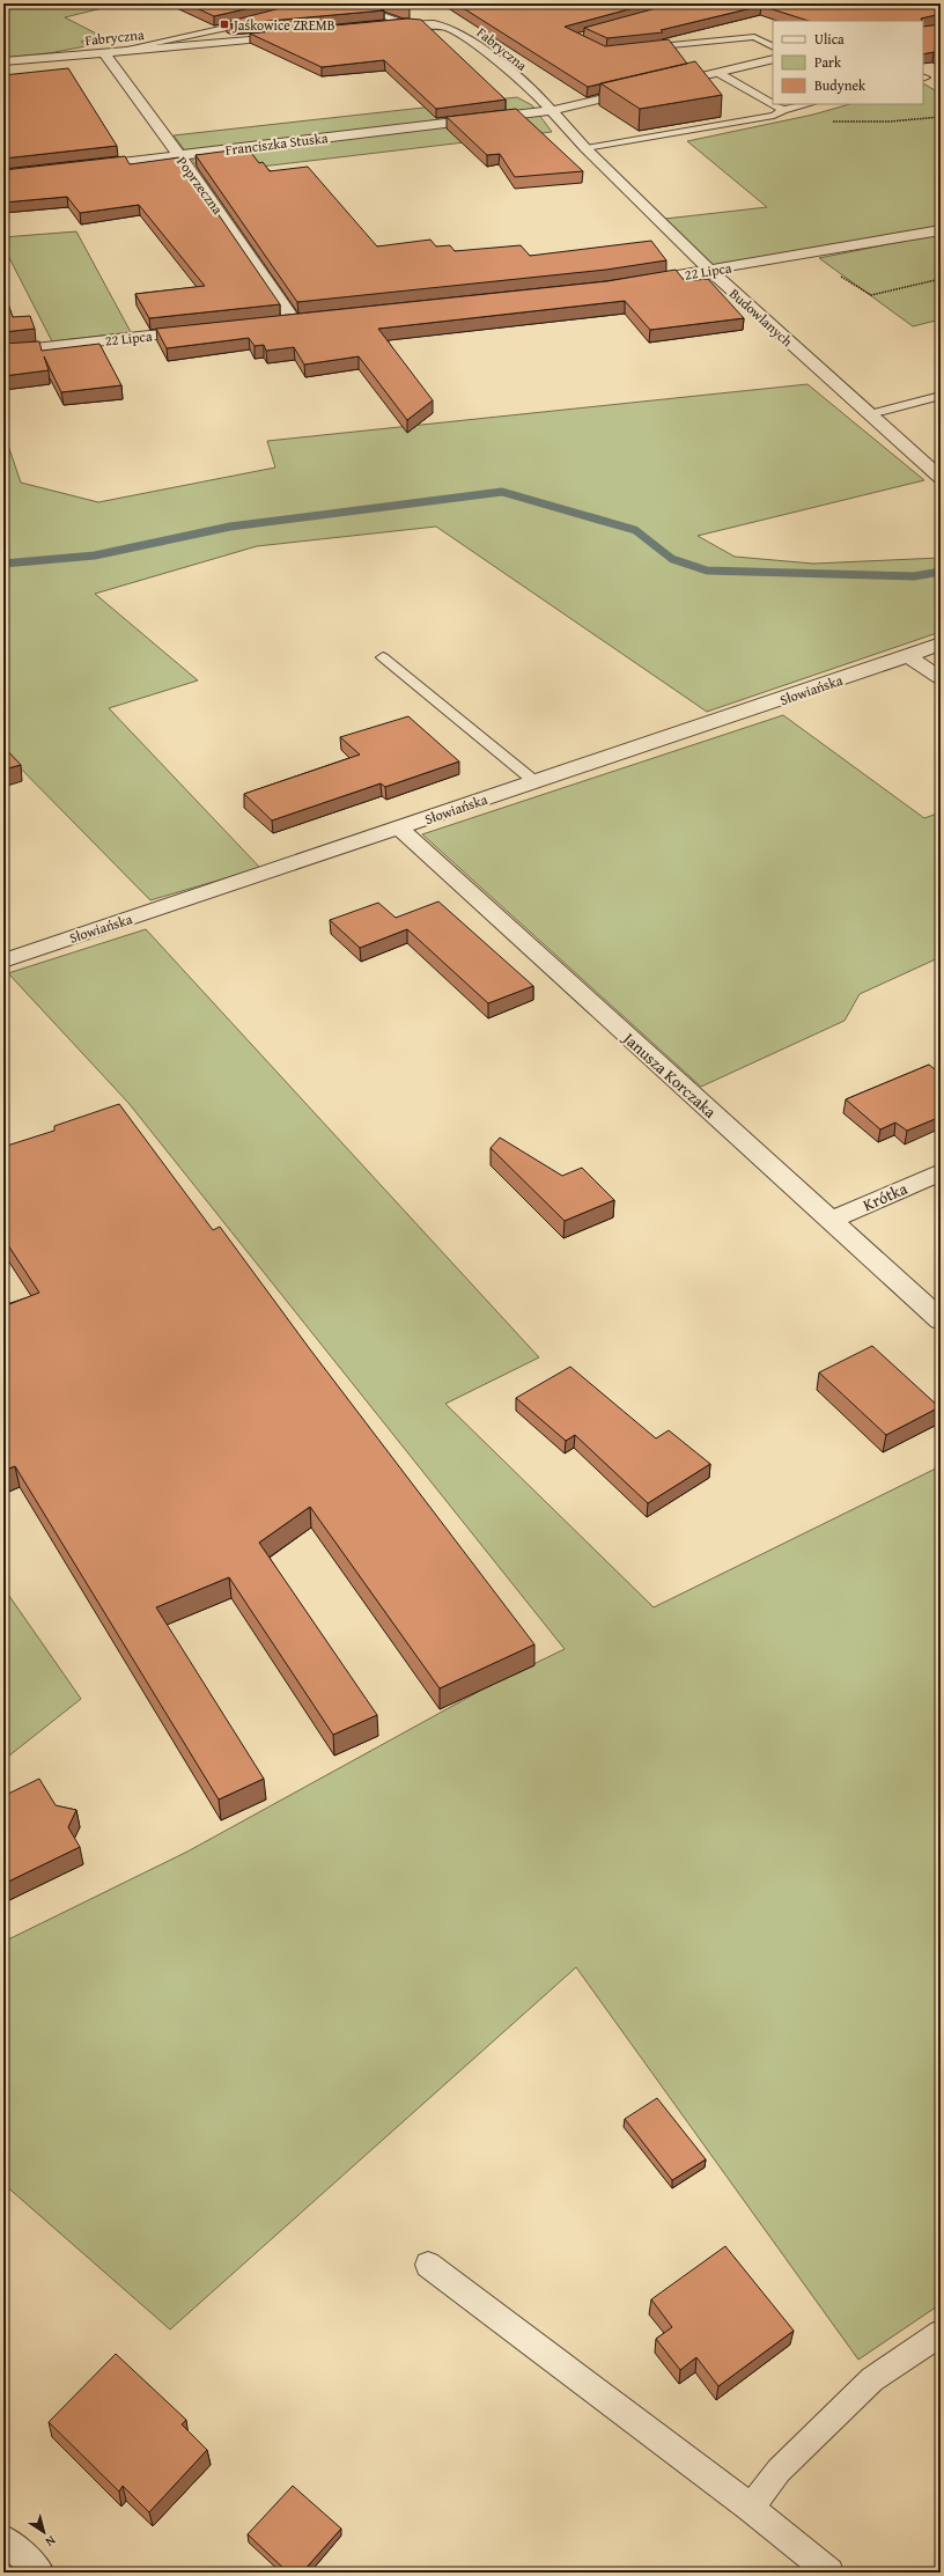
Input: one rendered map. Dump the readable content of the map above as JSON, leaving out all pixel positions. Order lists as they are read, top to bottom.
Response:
{
  "streets": {
    "street": [
      "Fabryczna",
      "Franciszka Stuska",
      "Poprzeczna",
      "22 Lipca",
      "Budowlanych",
      "Słowiańska",
      "Janusza Korczaka",
      "Krótka"
    ]
  },
  "crossings": [
    ["Fabryczna", "Franciszka Stuska"],
    ["Fabryczna", "Poprzeczna"],
    ["Fabryczna", "Budowlanych"],
    ["Franciszka Stuska", "Poprzeczna"],
    ["Franciszka Stuska", "Budowlanych"],
    ["22 Lipca", "Budowlanych"],
    ["Słowiańska", "Janusza Korczaka"],
    ["Janusza Korczaka", "Krótka"]
  ],
  "places": {
    "transit": ["Jaśkowice ZREMB"]
  },
  "legend": ["Ulica", "Park", "Budynek"],
  "north": "bottom right"
}
